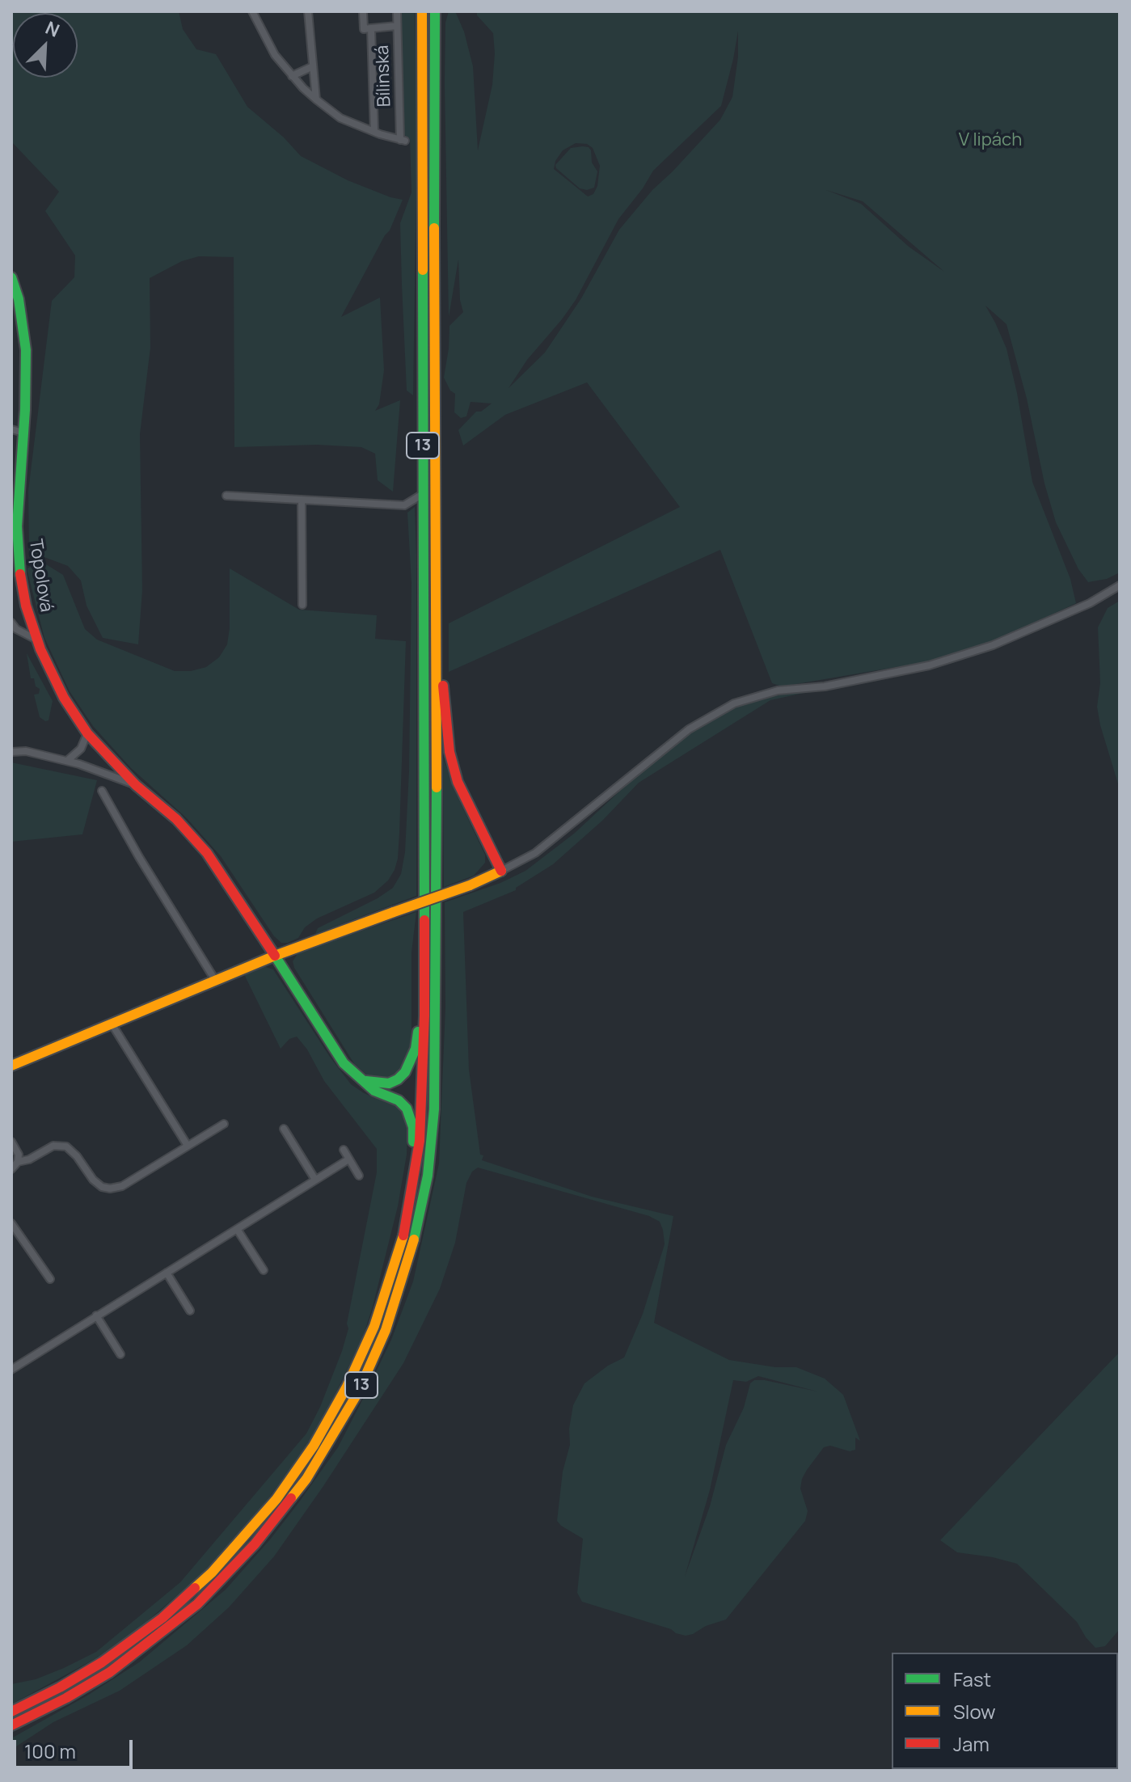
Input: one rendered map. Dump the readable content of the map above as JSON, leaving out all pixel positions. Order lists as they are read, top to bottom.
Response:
{
  "streets": {
    "main road": ["13", "Topolová"],
    "street": ["Bílinská"]
  },
  "crossings": [
    ["13", "Topolová"]
  ],
  "parks": ["V lipách"],
  "legend": ["Fast", "Slow", "Jam"],
  "scale_bar": "100 m",
  "north": "top right"
}
